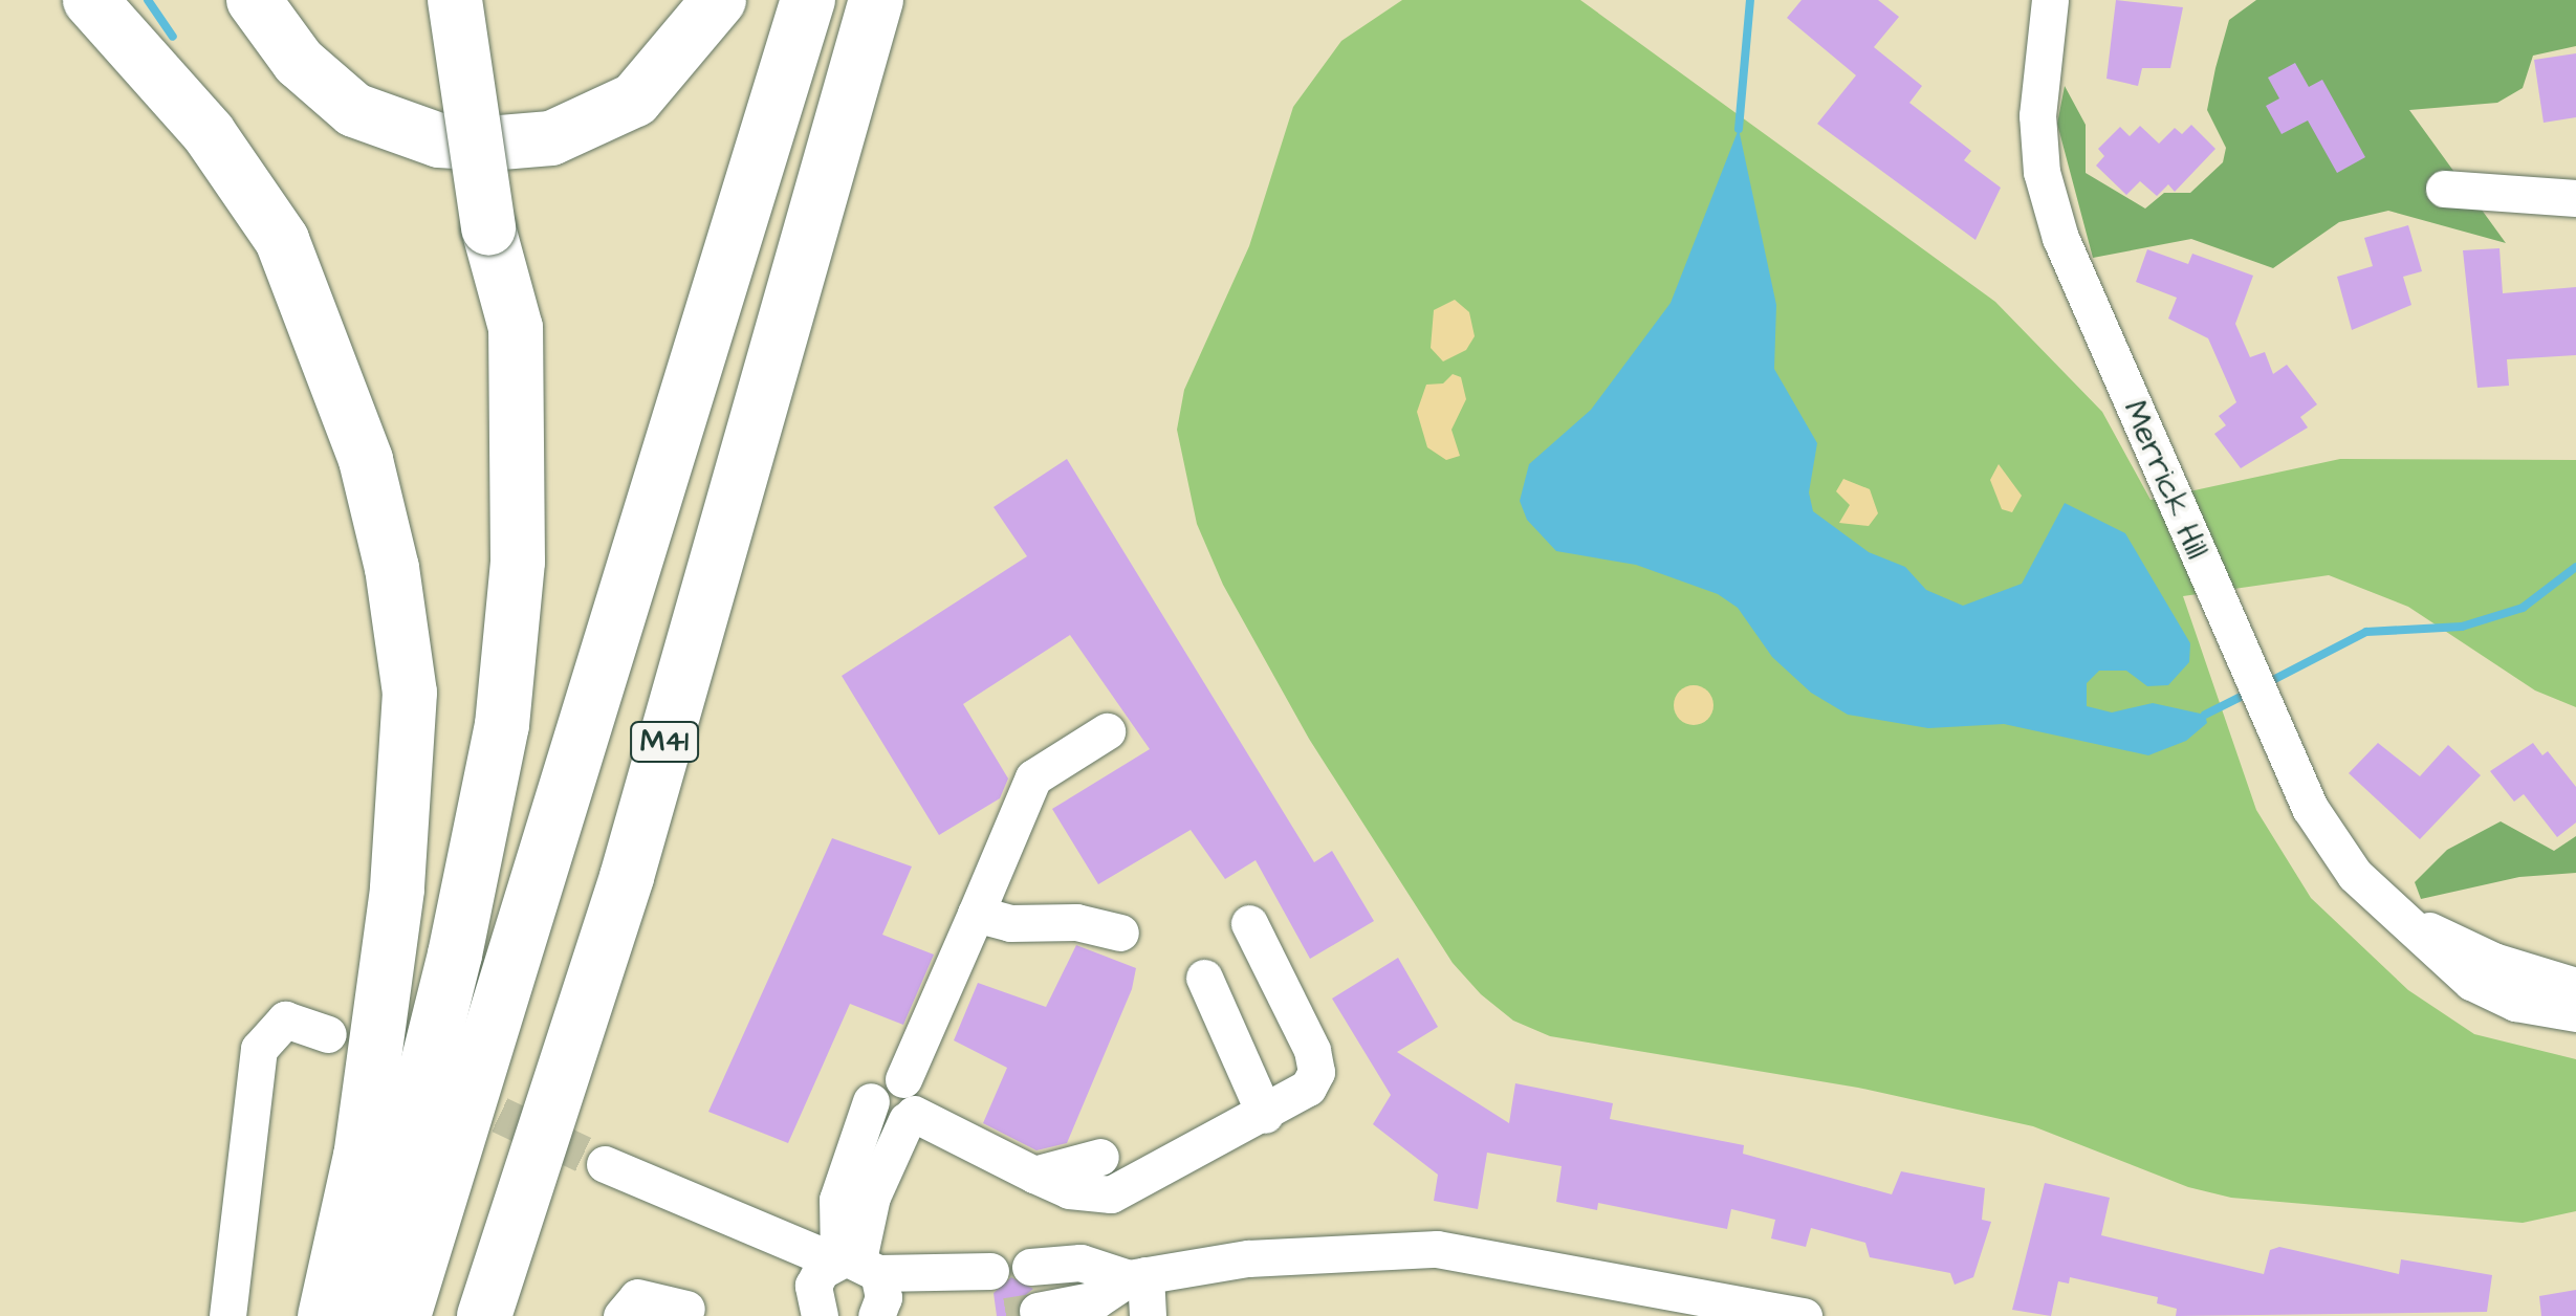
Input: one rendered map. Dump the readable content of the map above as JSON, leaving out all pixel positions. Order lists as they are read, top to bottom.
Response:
{
  "streets": {
    "highway": ["M41"],
    "street": ["Merrick Hill"]
  }
}
